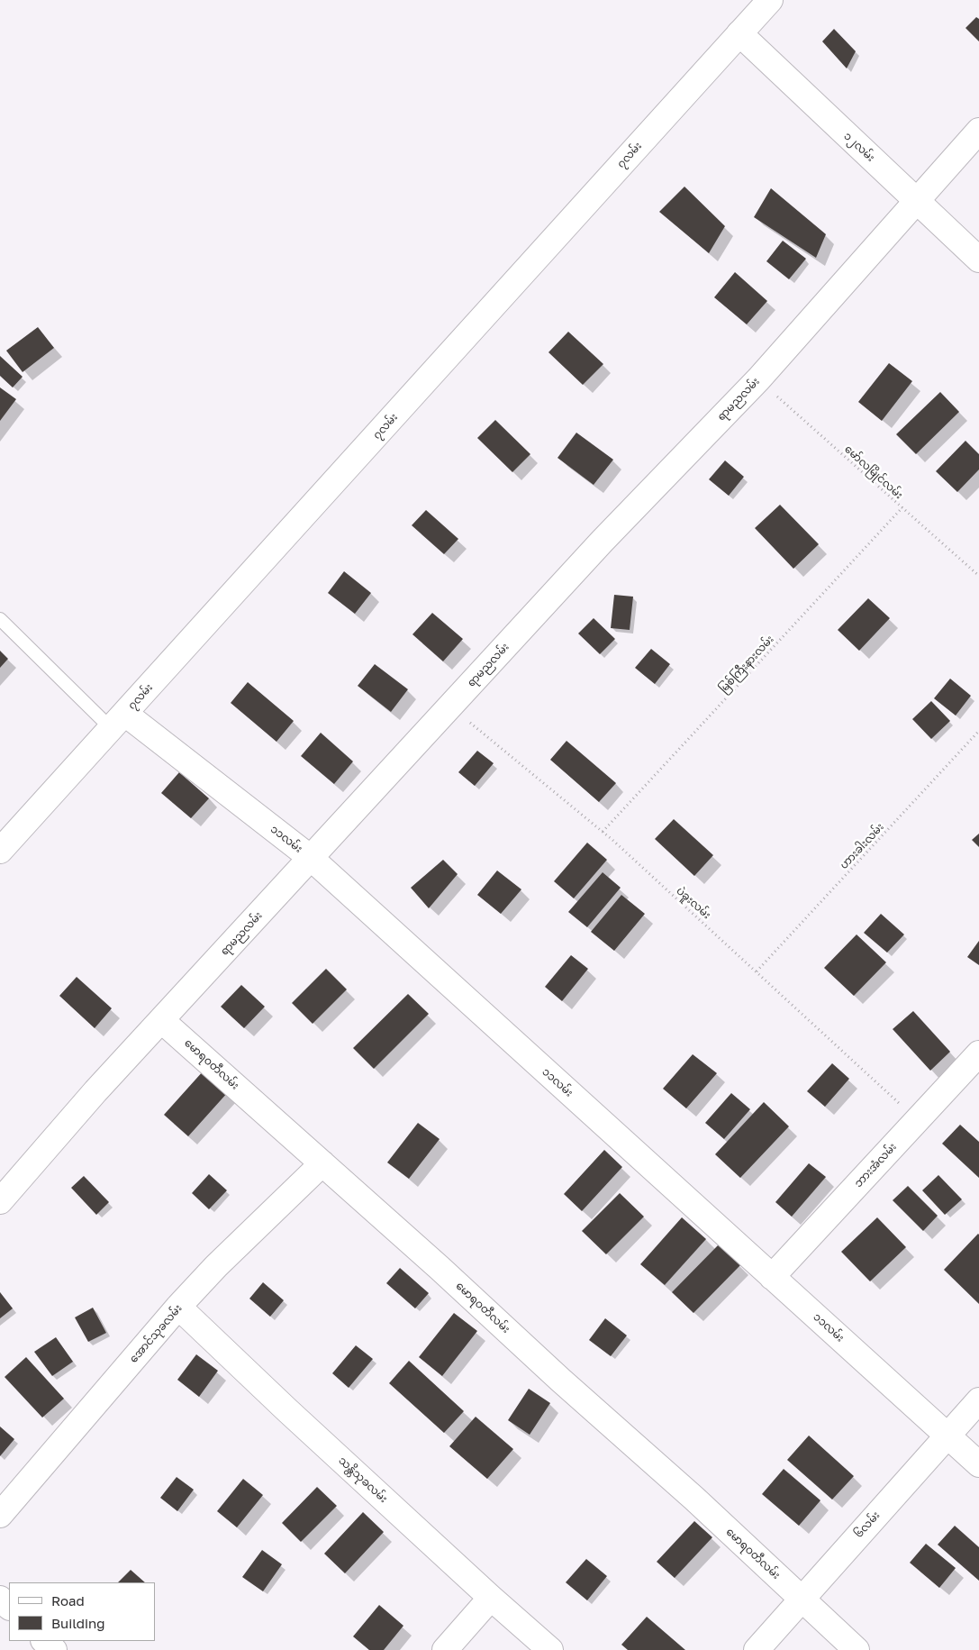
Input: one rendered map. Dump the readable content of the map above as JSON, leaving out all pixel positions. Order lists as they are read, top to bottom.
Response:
{
  "streets": {
    "street": [
      "၁၂လမ်း",
      "၇လမ်း",
      "ရာမညလမ်း",
      "၁၁လမ်း",
      "မောရဝတီလမ်း",
      "ဘားအံလမ်း",
      "အောင်သုခလမ်း",
      "သန္တိသုခလမ်း",
      "၆လမ်း"
    ],
    "path": [
      "မော်လမြိုင်လမ်း",
      "မြစ်ကြီးနားလမ်း",
      "ဟားခါးလမ်း",
      "ပဲခူးလမ်း"
    ]
  },
  "crossings": [
    ["၁၂လမ်း", "၇လမ်း"],
    ["၁၂လမ်း", "ရာမညလမ်း"],
    ["၇လမ်း", "၁၁လမ်း"],
    ["ရာမညလမ်း", "မော်လမြိုင်လမ်း"],
    ["ရာမညလမ်း", "၁၁လမ်း"],
    ["ရာမညလမ်း", "ပဲခူးလမ်း"],
    ["ရာမညလမ်း", "မောရဝတီလမ်း"],
    ["မော်လမြိုင်လမ်း", "မြစ်ကြီးနားလမ်း"],
    ["မြစ်ကြီးနားလမ်း", "ပဲခူးလမ်း"],
    ["၁၁လမ်း", "ဘားအံလမ်း"],
    ["၁၁လမ်း", "၆လမ်း"],
    ["ဟားခါးလမ်း", "ပဲခူးလမ်း"],
    ["ပဲခူးလမ်း", "ဘားအံလမ်း"],
    ["မောရဝတီလမ်း", "အောင်သုခလမ်း"],
    ["မောရဝတီလမ်း", "၆လမ်း"],
    ["အောင်သုခလမ်း", "သန္တိသုခလမ်း"]
  ],
  "legend": ["Road", "Building"]
}
